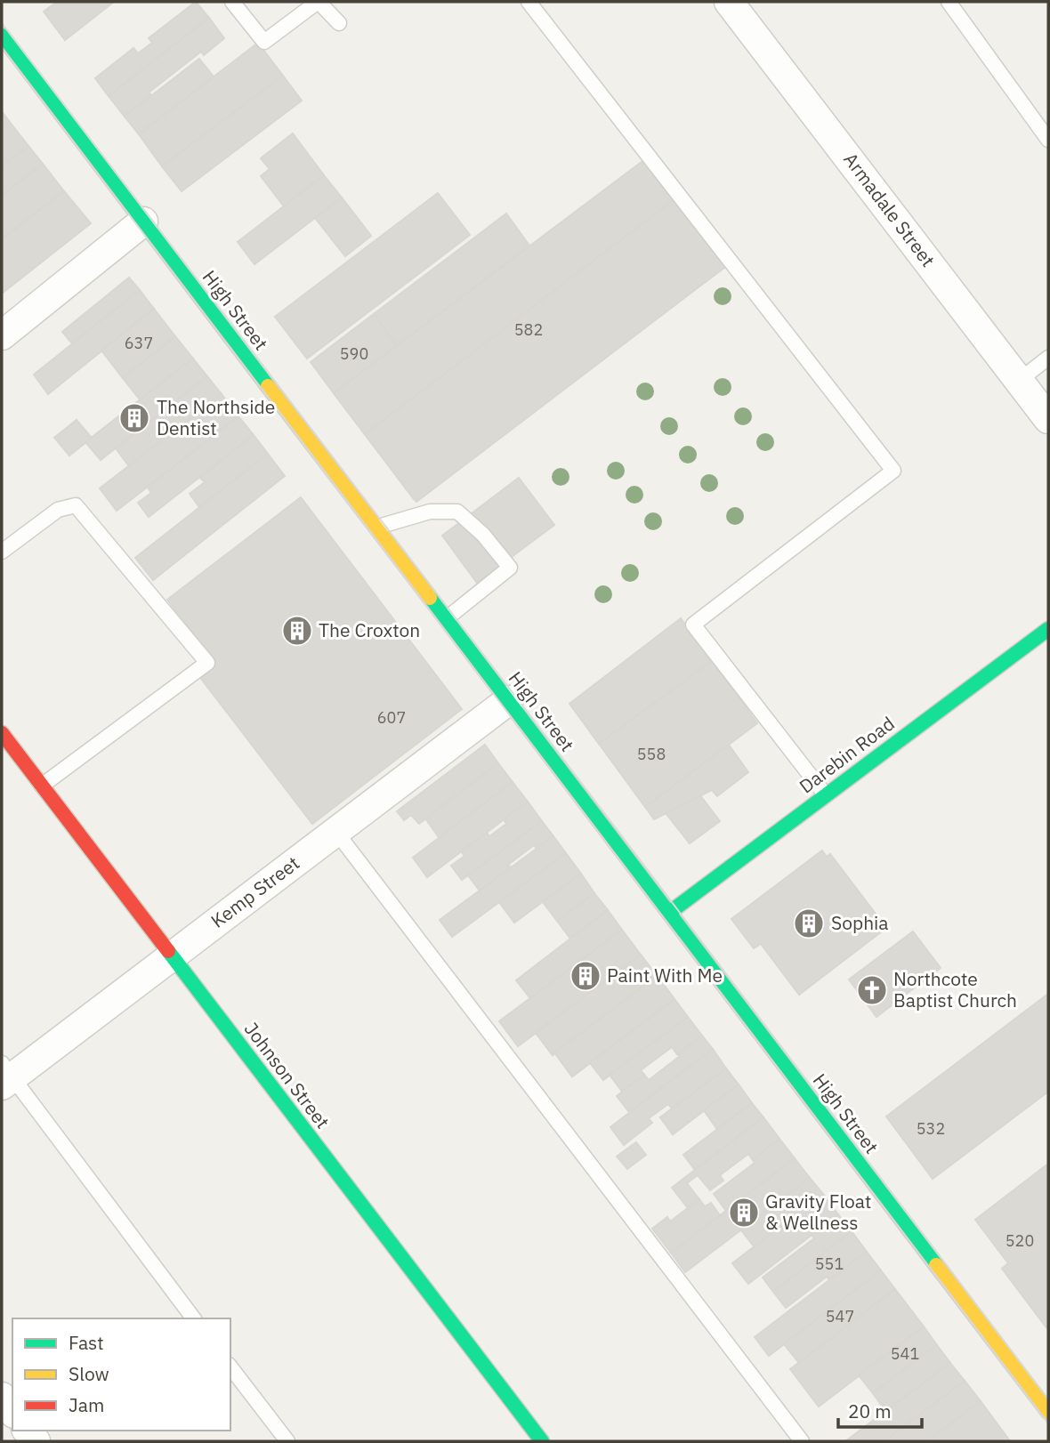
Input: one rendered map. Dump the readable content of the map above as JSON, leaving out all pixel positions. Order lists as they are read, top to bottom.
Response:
{
  "streets": {
    "main road": ["High Street", "Darebin Road", "Johnson Street"],
    "street": ["Armadale Street", "Kemp Street"]
  },
  "crossings": [
    ["High Street", "Darebin Road"],
    ["High Street", "Kemp Street"],
    ["Kemp Street", "Johnson Street"]
  ],
  "places": {
    "building": [
      "The Northside Dentist",
      "The Croxton",
      "Sophia",
      "Paint With Me",
      "Gravity Float & Wellness"
    ],
    "church": ["Northcote Baptist Church"]
  },
  "house_numbers": [
    "582",
    "637",
    "590",
    "607",
    "558",
    "532",
    "520",
    "551",
    "547",
    "541"
  ],
  "legend": ["Fast", "Slow", "Jam"],
  "scale_bar": "20 m"
}
